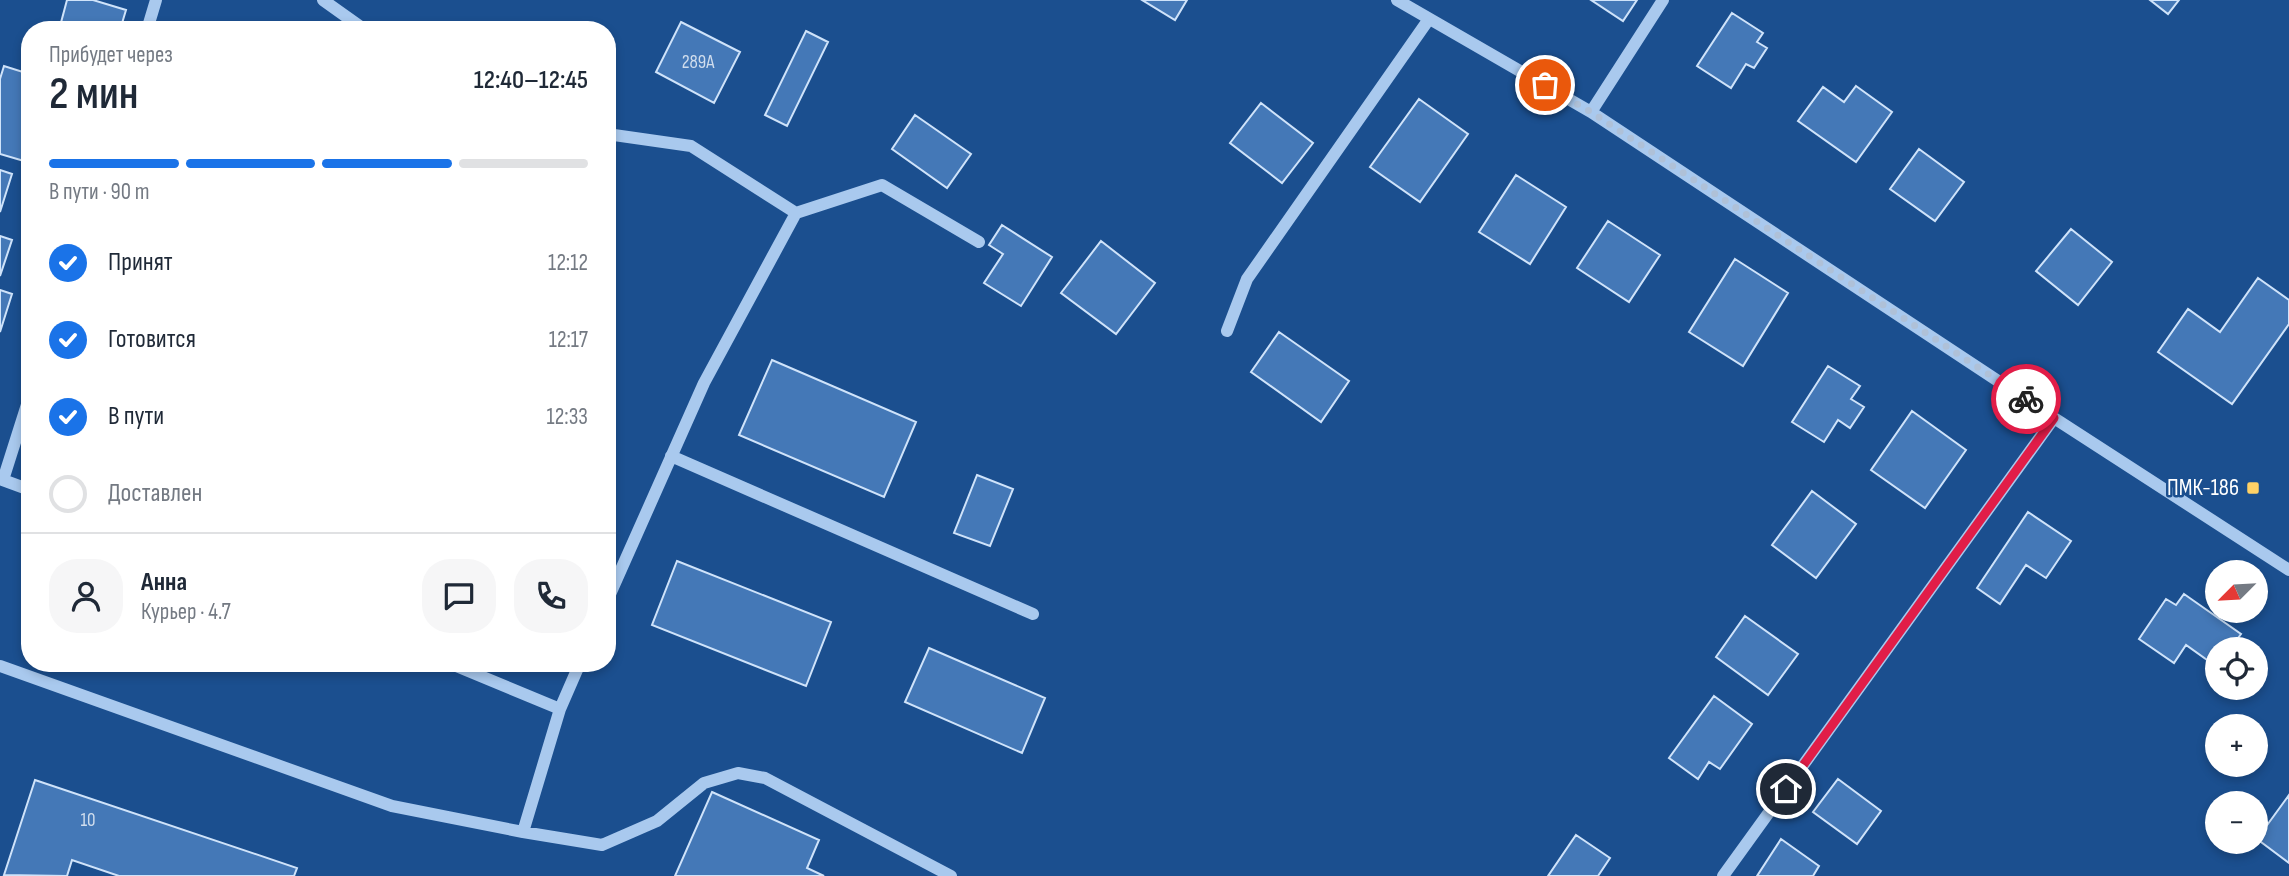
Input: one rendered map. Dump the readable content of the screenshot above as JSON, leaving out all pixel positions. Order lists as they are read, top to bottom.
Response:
{
  "places": {
    "transit": ["ПМК-186"]
  },
  "house_numbers": ["289А", "10"],
  "north": "bottom left",
  "page": {
    "heading": ["2 мин", "Прибудет через", "12:40–12:45"],
    "panel": ["Анна", "Курьер · 4.7"],
    "bar": "В пути · 90 m",
    "list": [
      ["Принят", "12:12"],
      ["Готовится", "12:17"],
      ["В пути", "12:33"],
      "Доставлен"
    ],
    "map_buttons": ["+", "−"]
  }
}
